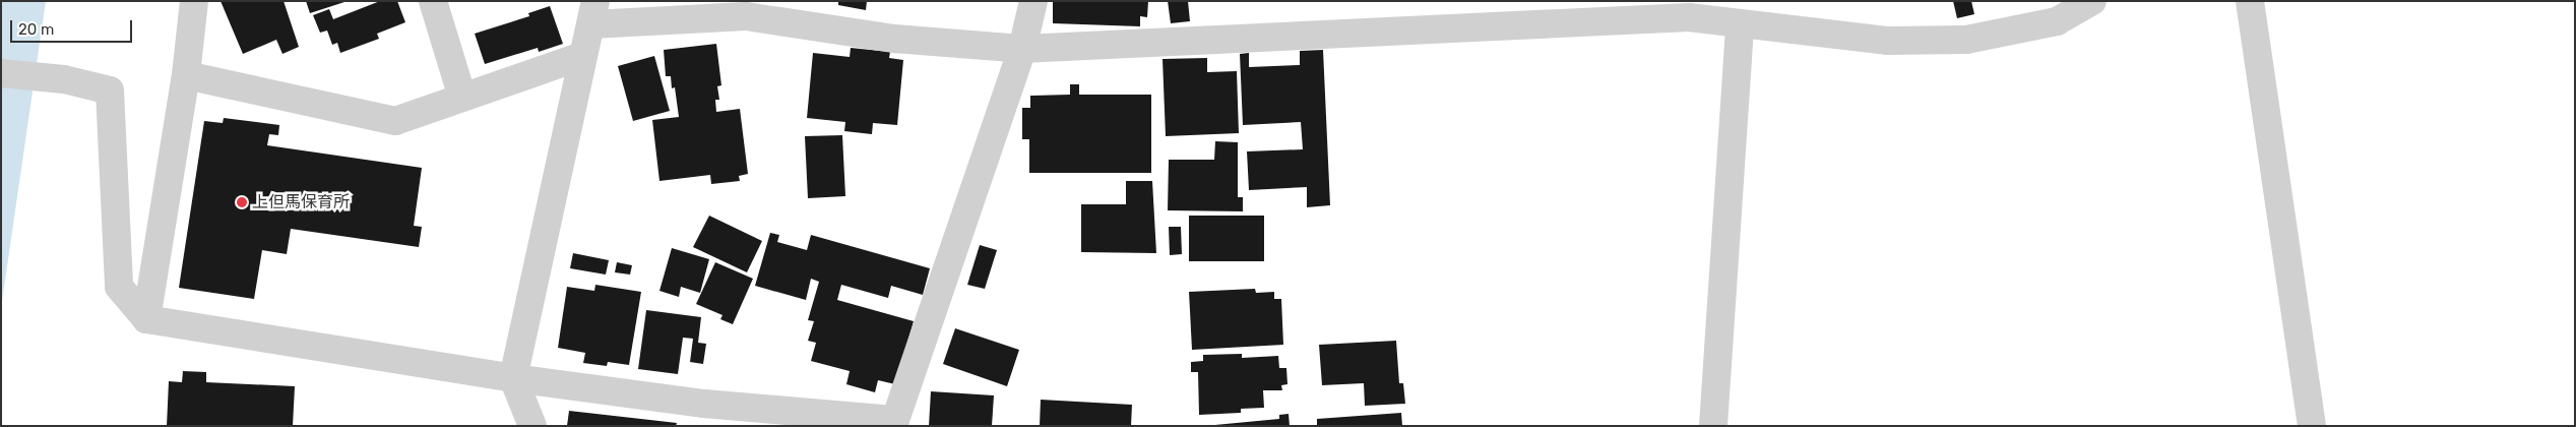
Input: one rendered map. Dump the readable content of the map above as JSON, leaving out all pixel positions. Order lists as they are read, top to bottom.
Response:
{
  "places": ["上但馬保育所"],
  "scale_bar": "20 m"
}
